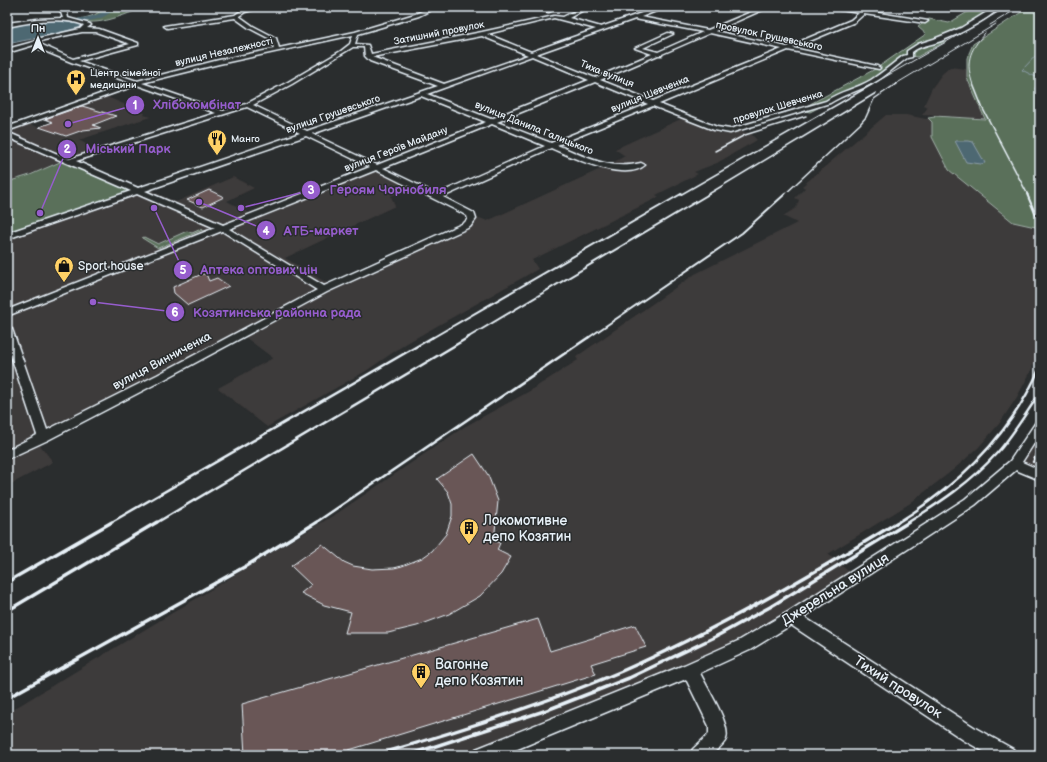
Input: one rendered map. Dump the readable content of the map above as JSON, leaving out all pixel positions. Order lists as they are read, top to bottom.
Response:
{
  "streets": {
    "street": [
      "Затишний провулок",
      "провулок Грушевського",
      "вулиця Незалежності",
      "Тиха вулиця",
      "вулиця Шевченка",
      "провулок Шевченка",
      "вулиця Грушевського",
      "вулиця Данила Галицького",
      "вулиця Героїв Майдану",
      "вулиця Винниченка",
      "Джерельна вулиця",
      "Тихий провулок"
    ]
  },
  "crossings": [
    ["Затишний провулок", "Тиха вулиця"],
    ["провулок Грушевського", "вулиця Шевченка"],
    ["провулок Грушевського", "вулиця Грушевського"],
    ["провулок Грушевського", "вулиця Героїв Майдану"],
    ["Тиха вулиця", "вулиця Шевченка"],
    ["Тиха вулиця", "провулок Шевченка"],
    ["Тиха вулиця", "вулиця Грушевського"],
    ["Тиха вулиця", "вулиця Героїв Майдану"],
    ["вулиця Шевченка", "вулиця Данила Галицького"],
    ["вулиця Шевченка", "вулиця Винниченка"],
    ["вулиця Грушевського", "вулиця Данила Галицького"],
    ["вулиця Данила Галицького", "вулиця Героїв Майдану"],
    ["Джерельна вулиця", "Тихий провулок"]
  ],
  "places": {
    "hospital": ["Центр сімейної медицини"],
    "other": [
      "Хлібокомбінат",
      "АТБ-маркет",
      "Аптека оптових цін",
      "Героям Чорнобиля",
      "Міський Парк",
      "Козятинська районна рада"
    ],
    "restaurant": ["Манго"],
    "shop": ["Sport house"],
    "building": ["Локомотивне депо Козятин", "Вагонне депо Козятин"]
  },
  "north": "top"
}
